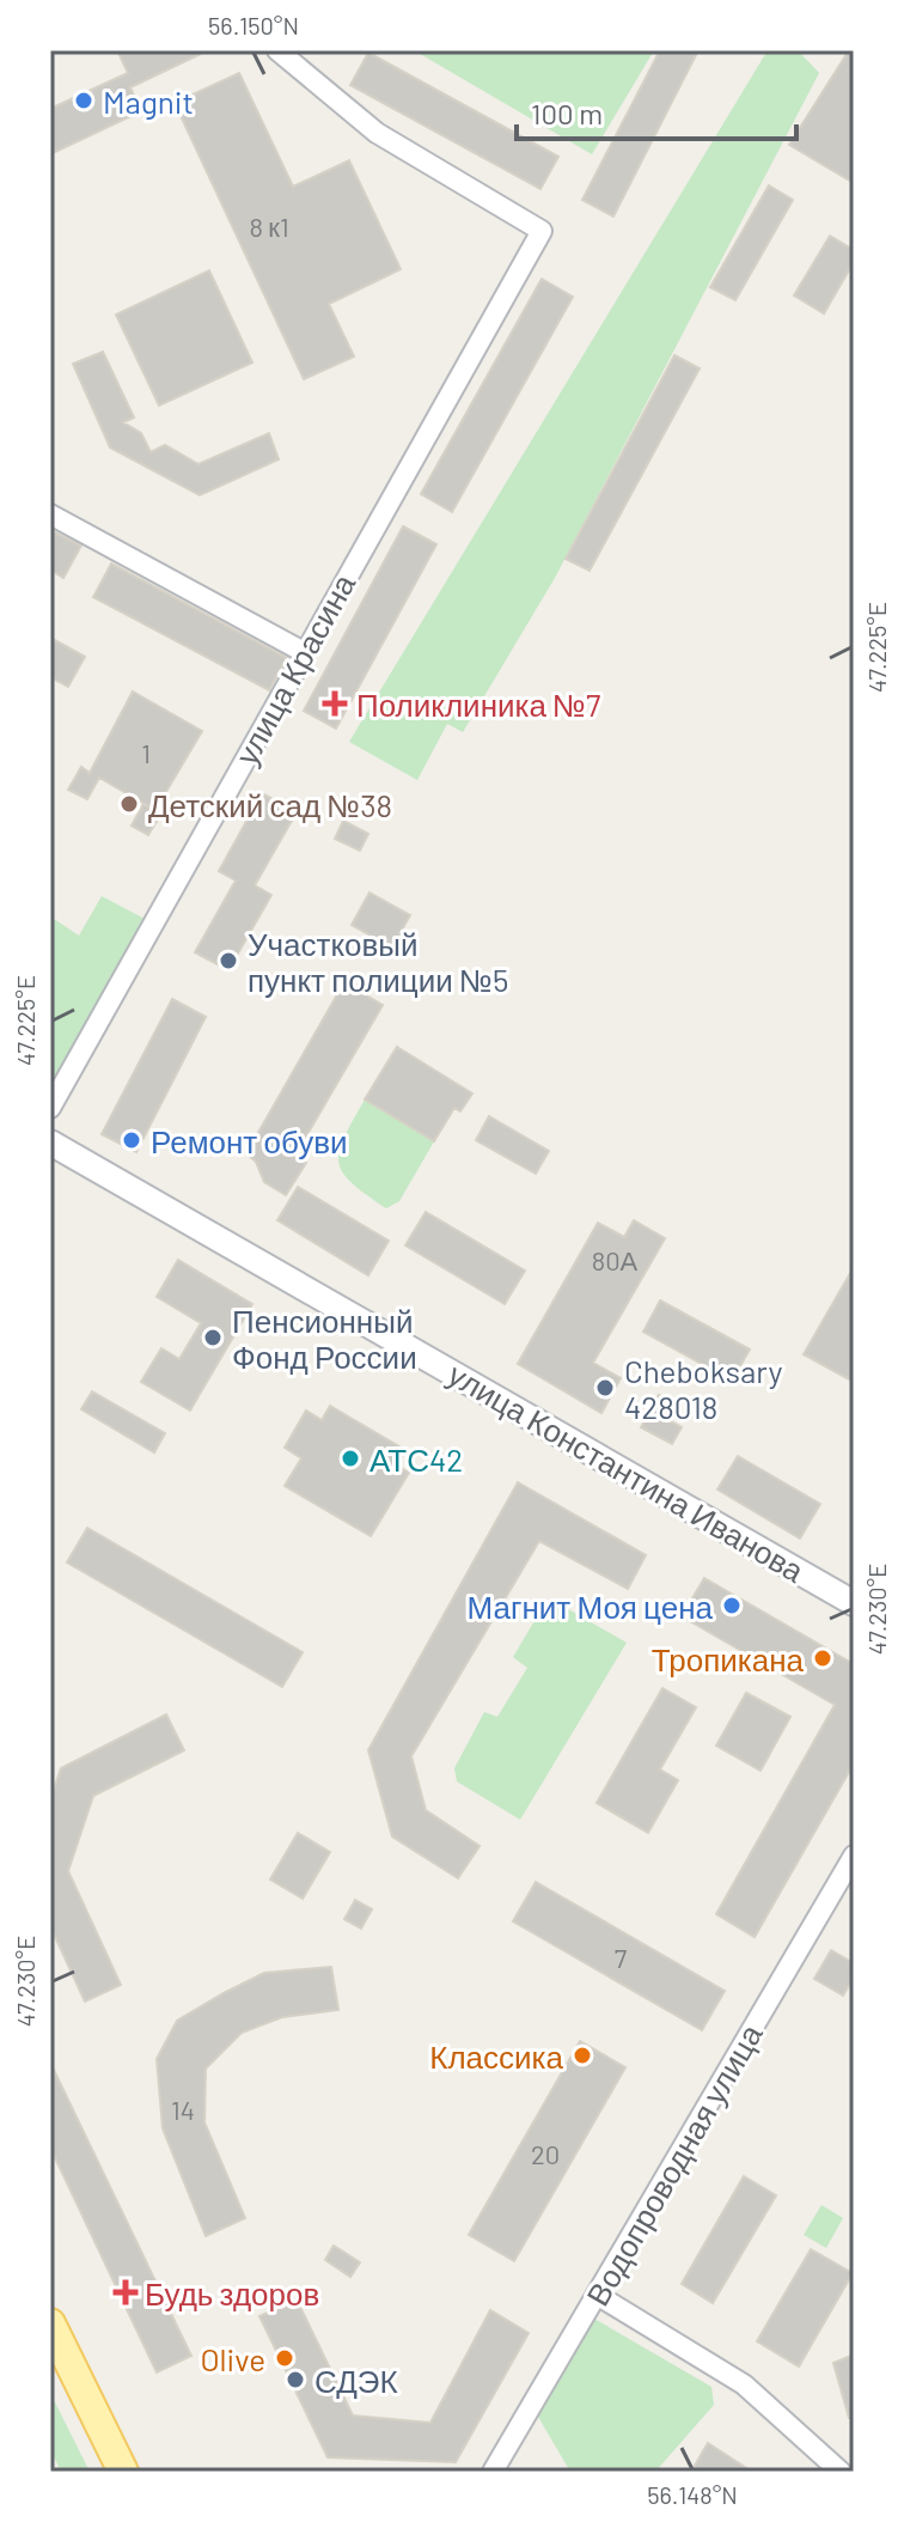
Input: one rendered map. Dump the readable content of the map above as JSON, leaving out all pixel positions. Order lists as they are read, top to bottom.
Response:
{
  "streets": {
    "street": ["улица Красина", "улица Константина Иванова", "Водопроводная улица"]
  },
  "places": {
    "other": [
      "Magnit",
      "Детский сад №38",
      "Участковый пункт полиции №5",
      "Ремонт обуви",
      "Пенсионный Фонд России",
      "Cheboksary 428018",
      "АТС42",
      "Магнит Моя цена",
      "Тропикана",
      "Классика",
      "Olive",
      "СДЭК"
    ],
    "health": ["Поликлиника №7", "Будь здоров"]
  },
  "house_numbers": [
    "8 к1",
    "1",
    "80А",
    "7",
    "14",
    "20"
  ],
  "scale_bar": "100 m",
  "coordinates": [
    "56.150°N",
    "47.225°E",
    "47.230°E",
    "56.148°N"
  ]
}
